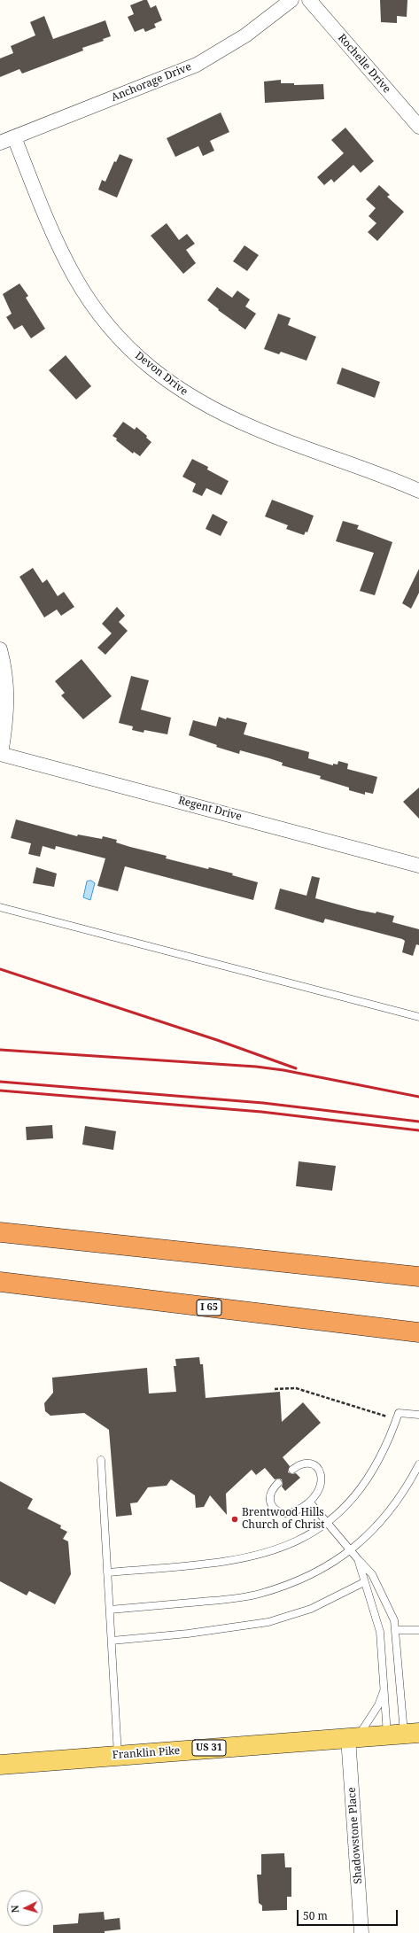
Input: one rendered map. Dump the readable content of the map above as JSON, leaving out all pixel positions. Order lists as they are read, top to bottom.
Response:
{
  "streets": {
    "highway": ["I 65"],
    "main road": ["US 31", "Franklin Pike"],
    "street": [
      "Rochelle Drive",
      "Anchorage Drive",
      "Devon Drive",
      "Regent Drive",
      "Shadowstone Place"
    ]
  },
  "crossings": [
    ["Anchorage Drive", "Devon Drive"],
    ["Franklin Pike", "Shadowstone Place"]
  ],
  "places": ["Brentwood Hills Church of Christ"],
  "scale_bar": "50 m",
  "north": "left"
}
